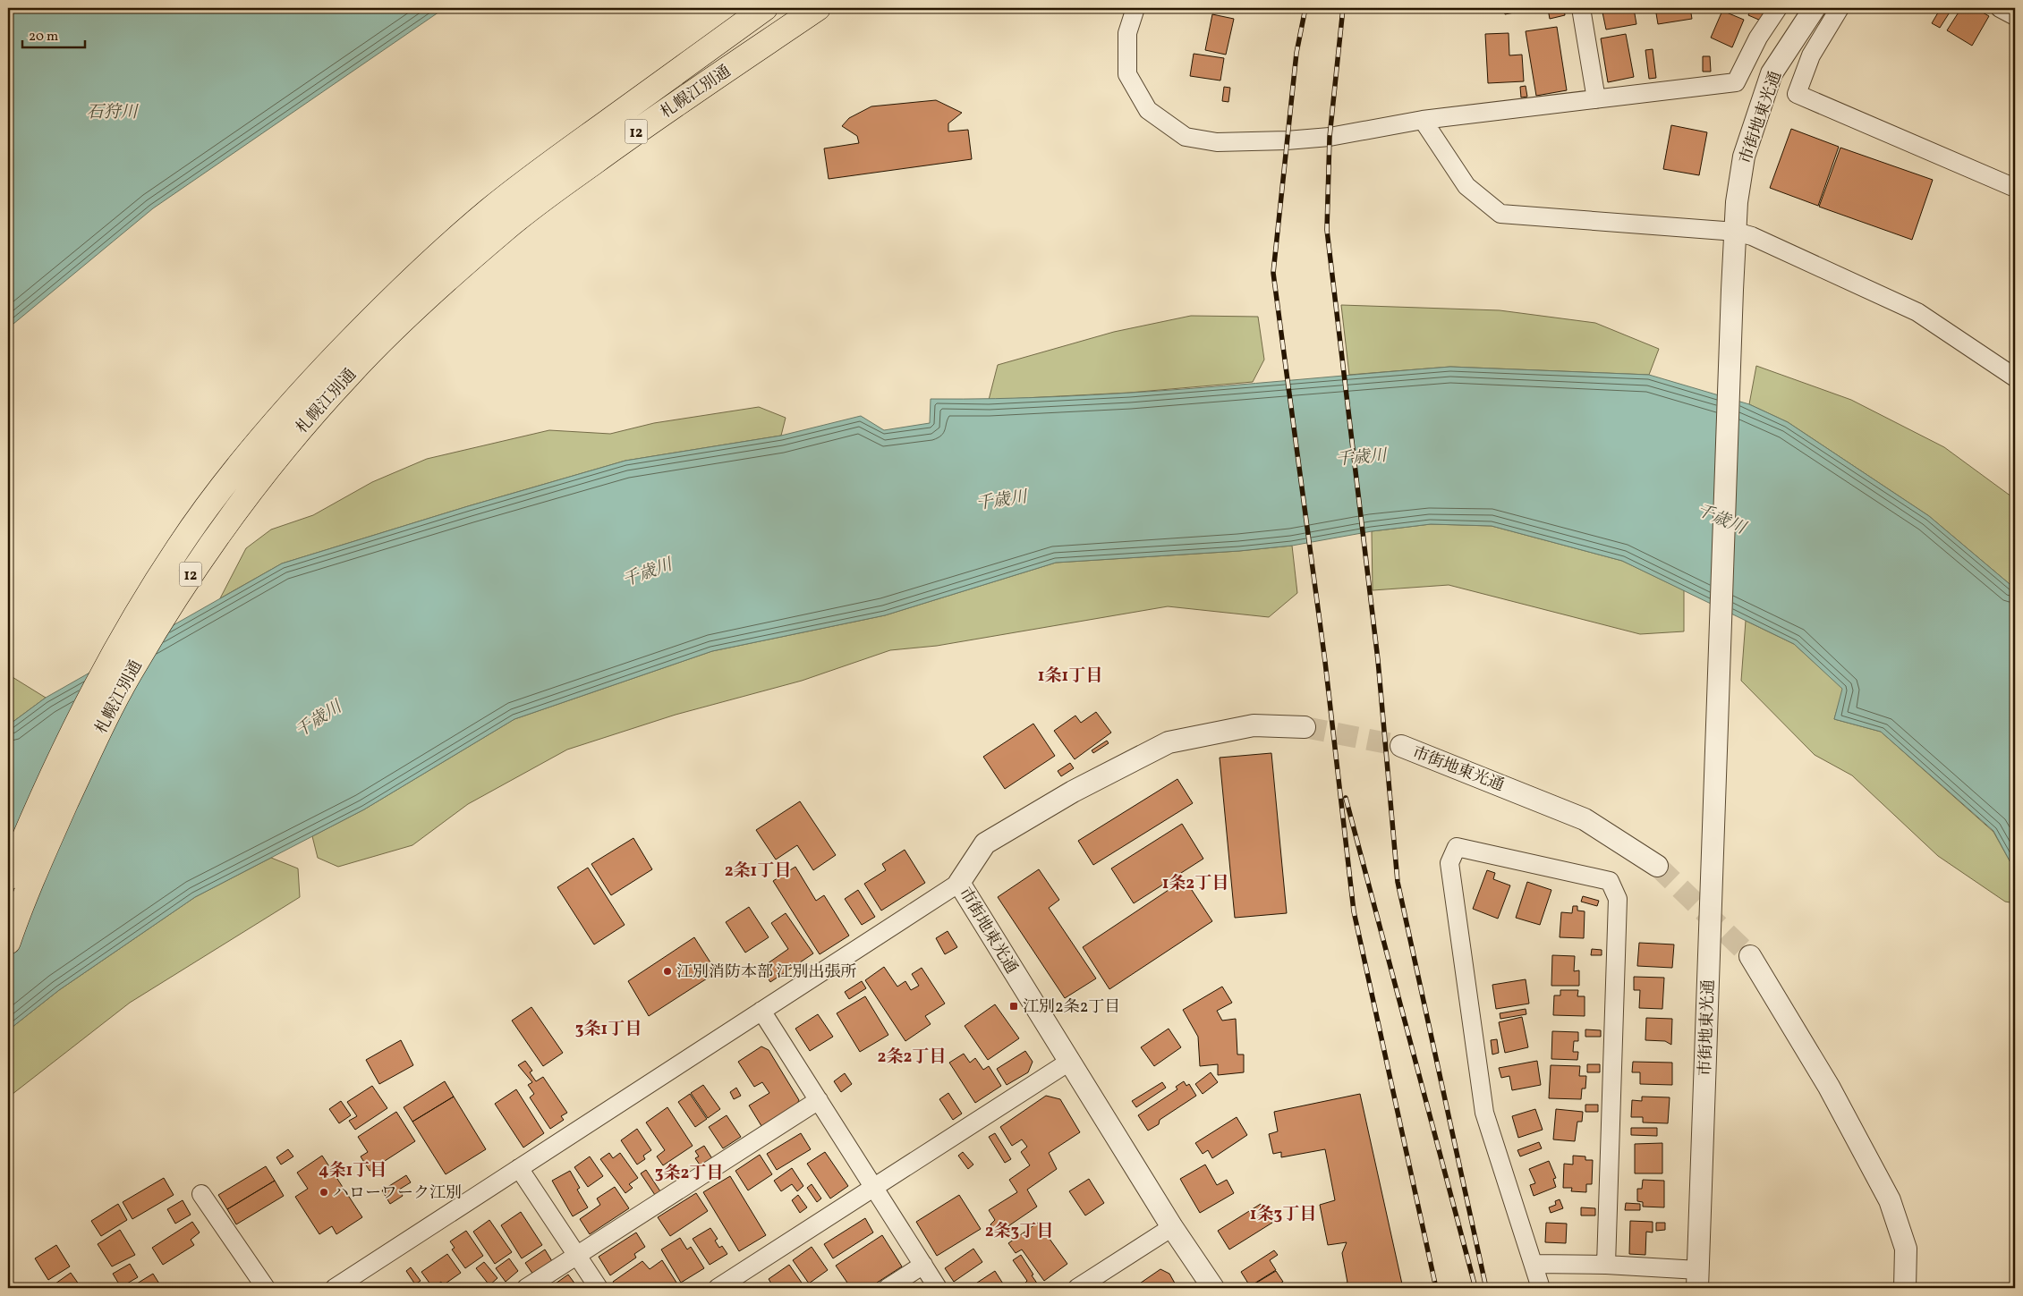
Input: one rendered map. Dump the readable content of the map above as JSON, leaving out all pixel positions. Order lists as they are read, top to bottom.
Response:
{
  "streets": {
    "highway": ["札幌江別通", "12"],
    "street": ["市街地東光通"]
  },
  "districts": [
    "1条1丁目",
    "2条1丁目",
    "1条2丁目",
    "3条1丁目",
    "2条2丁目",
    "4条1丁目",
    "3条2丁目",
    "1条3丁目",
    "2条3丁目"
  ],
  "water": ["石狩川", "千歳川"],
  "places": {
    "other": ["江別消防本部 江別出張所", "ハローワーク江別"],
    "transit": ["江別2条2丁目"]
  },
  "scale_bar": "20 m"
}
